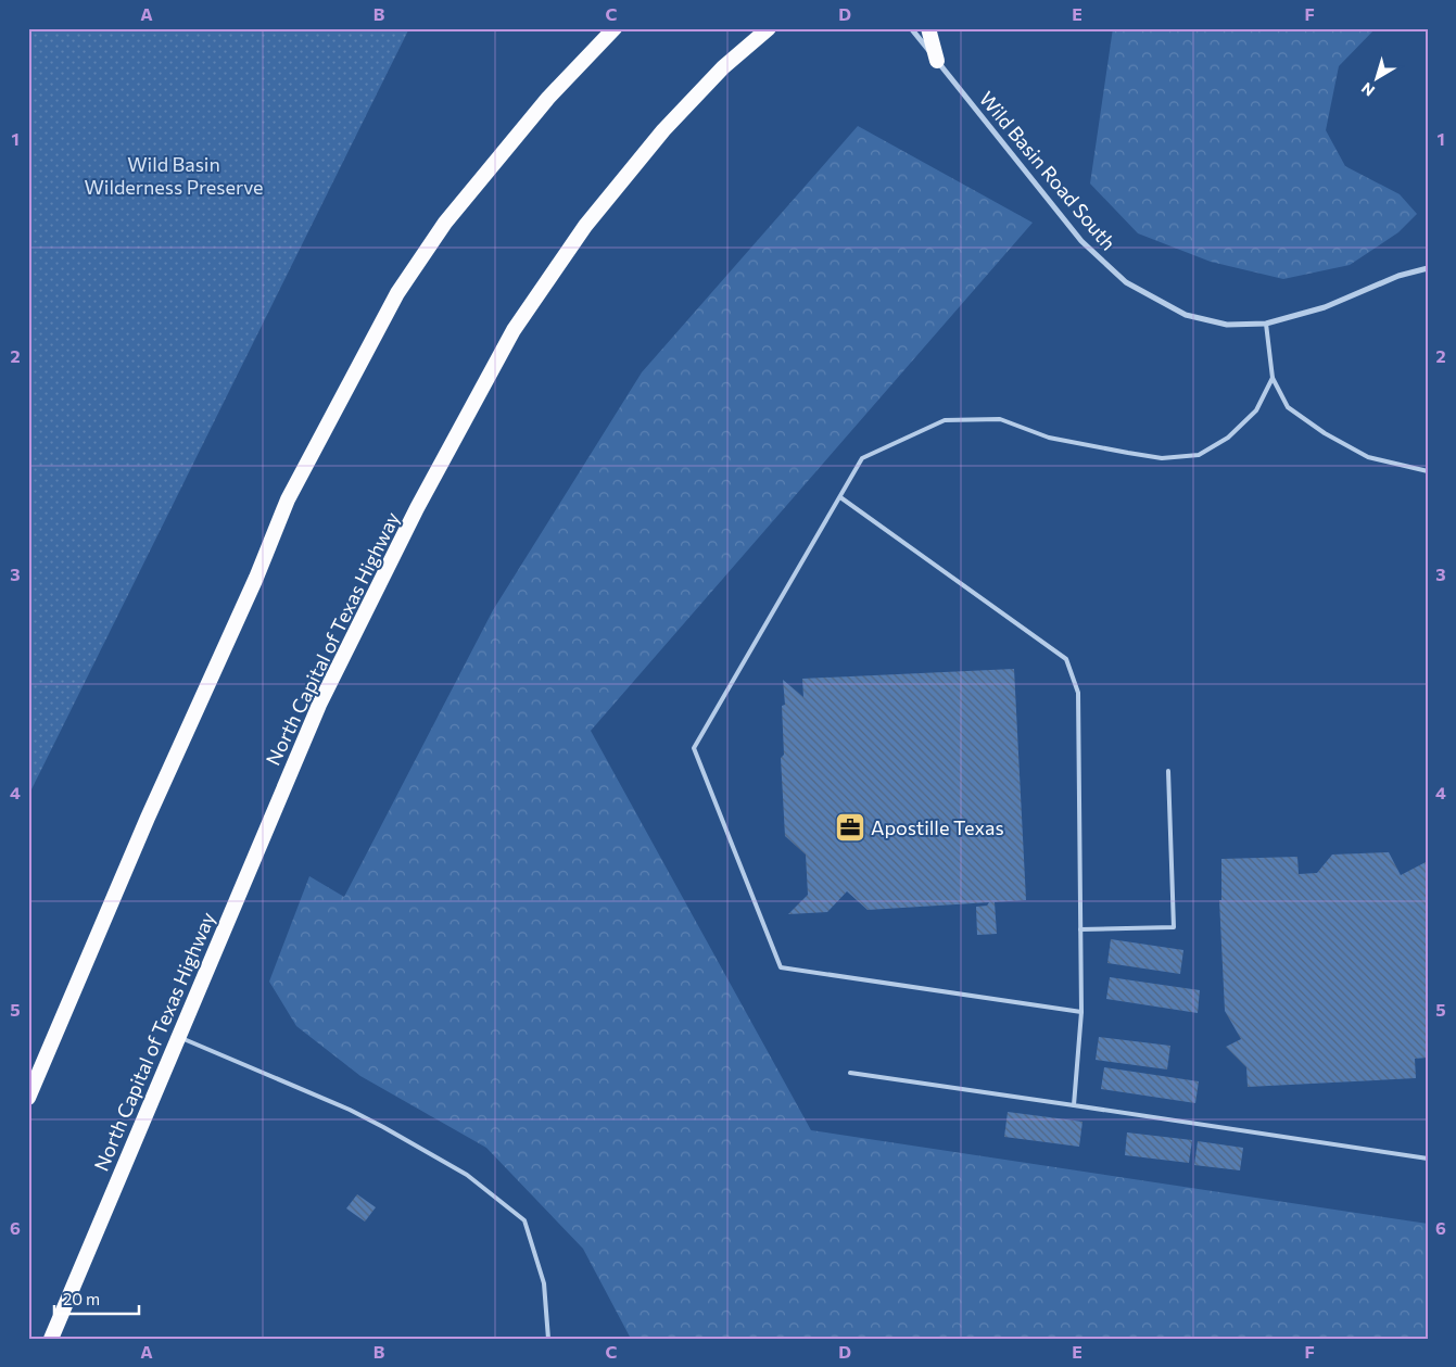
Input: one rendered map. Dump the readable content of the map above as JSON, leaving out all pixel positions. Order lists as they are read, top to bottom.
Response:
{
  "streets": {
    "highway": ["North Capital of Texas Highway"],
    "street": ["Wild Basin Road South"]
  },
  "parks": ["Wild Basin Wilderness Preserve"],
  "places": {
    "office": ["Apostille Texas"]
  },
  "scale_bar": "20 m",
  "north": "bottom left",
  "grid": {
    "columns": [
      "A",
      "B",
      "C",
      "D",
      "E",
      "F"
    ],
    "rows": [
      "1",
      "2",
      "3",
      "4",
      "5",
      "6"
    ]
  }
}
